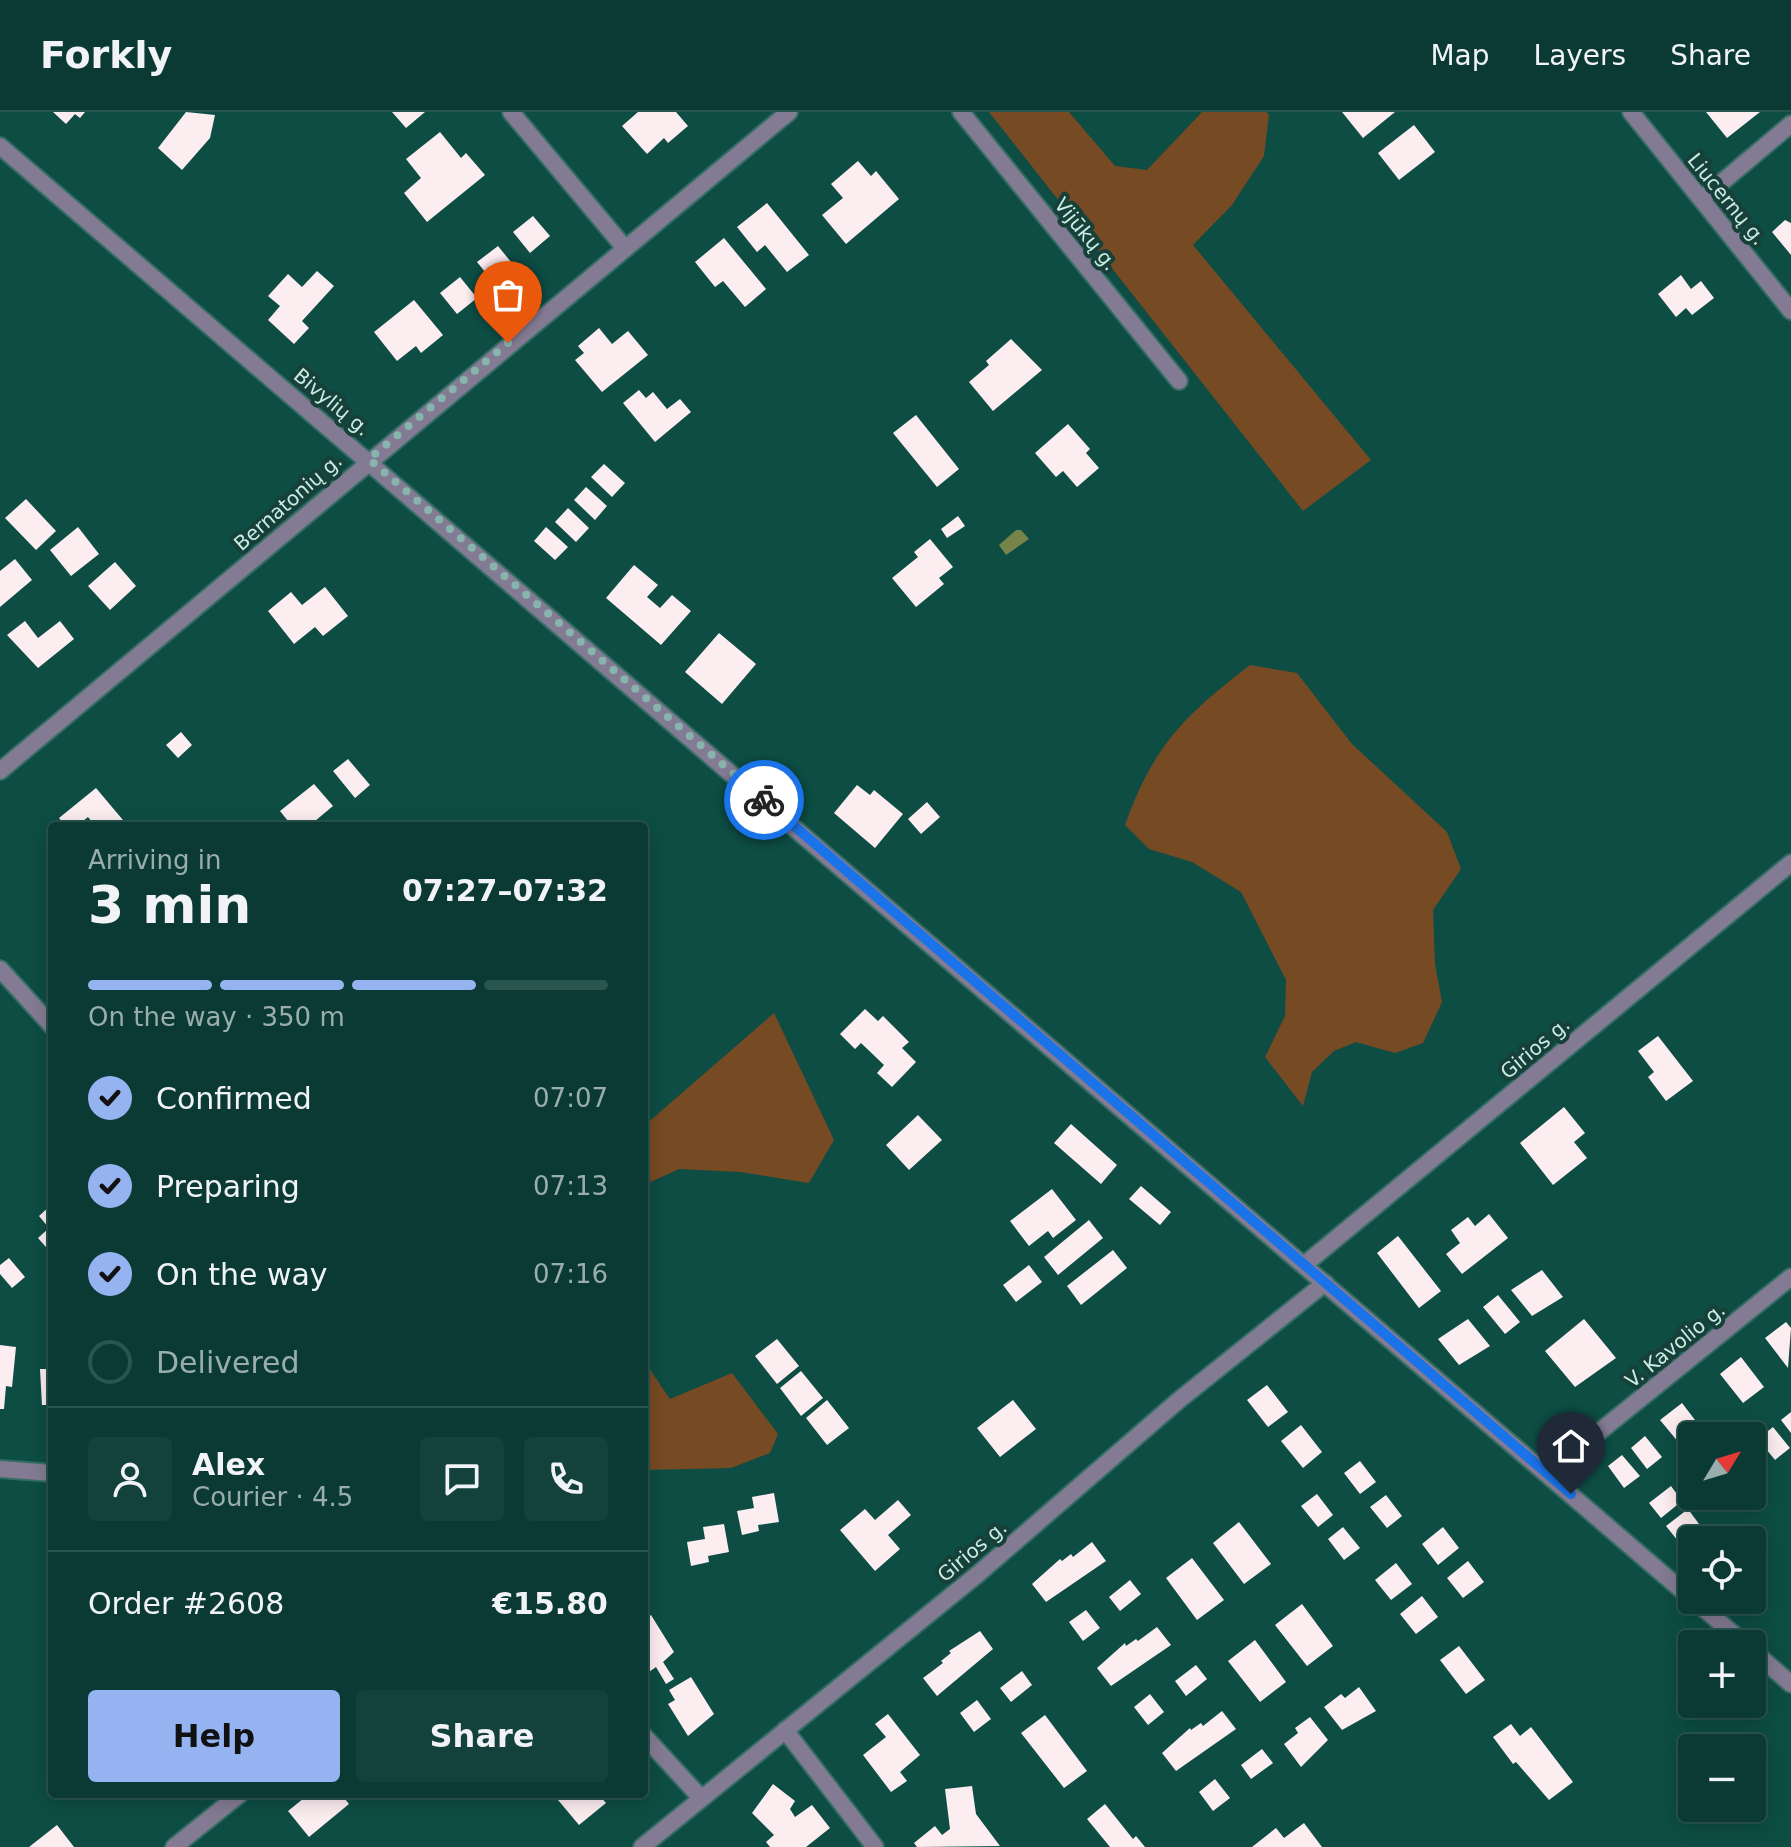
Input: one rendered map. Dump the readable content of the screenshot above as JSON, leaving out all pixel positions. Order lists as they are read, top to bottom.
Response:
{
  "streets": {
    "street": [
      "Liucernų g.",
      "Vijūkų g.",
      "Bivylių g.",
      "Bernatonių g.",
      "Girios g.",
      "V. Kavolio g."
    ]
  },
  "crossings": [
    ["Bivylių g.", "Bernatonių g."],
    ["Bivylių g.", "Girios g."],
    ["Bivylių g.", "V. Kavolio g."]
  ],
  "north": "top right",
  "page": {
    "header": "Forkly",
    "nav": ["Map", "Layers", "Share"],
    "heading": ["3 min", "Arriving in", "07:27–07:32"],
    "panel": [
      "Alex",
      "Courier · 4.5",
      "Order #2608",
      "€15.80"
    ],
    "bar": "On the way · 350 m",
    "list": [
      ["Confirmed", "07:07"],
      ["Preparing", "07:13"],
      ["On the way", "07:16"],
      "Delivered"
    ],
    "map_buttons": ["+", "−"],
    "buttons": ["Help", "Share"]
  }
}
